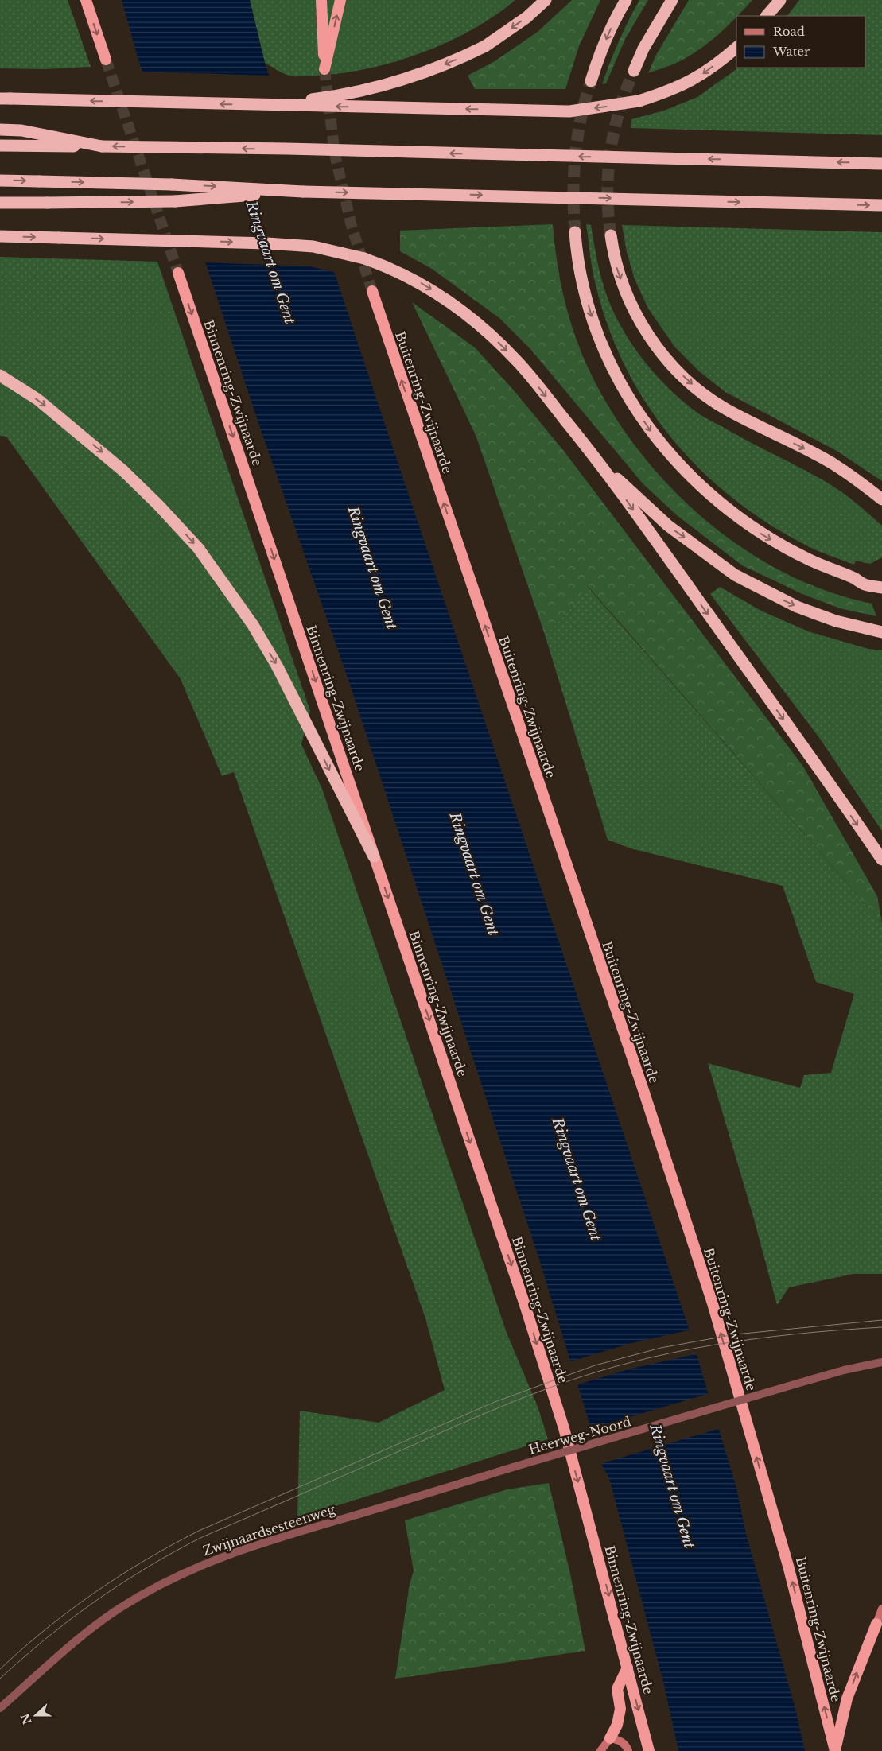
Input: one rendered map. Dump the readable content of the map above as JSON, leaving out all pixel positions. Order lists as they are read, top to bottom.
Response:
{
  "streets": {
    "highway": ["Binnenring-Zwijnaarde", "Buitenring-Zwijnaarde"],
    "street": ["Heerweg-Noord", "Zwijnaardsesteenweg"]
  },
  "crossings": [
    ["Heerweg-Noord", "Zwijnaardsesteenweg"]
  ],
  "one_way": ["Binnenring-Zwijnaarde", "Buitenring-Zwijnaarde"],
  "water": ["Ringvaart om Gent"],
  "legend": ["Road", "Water"],
  "north": "left"
}
